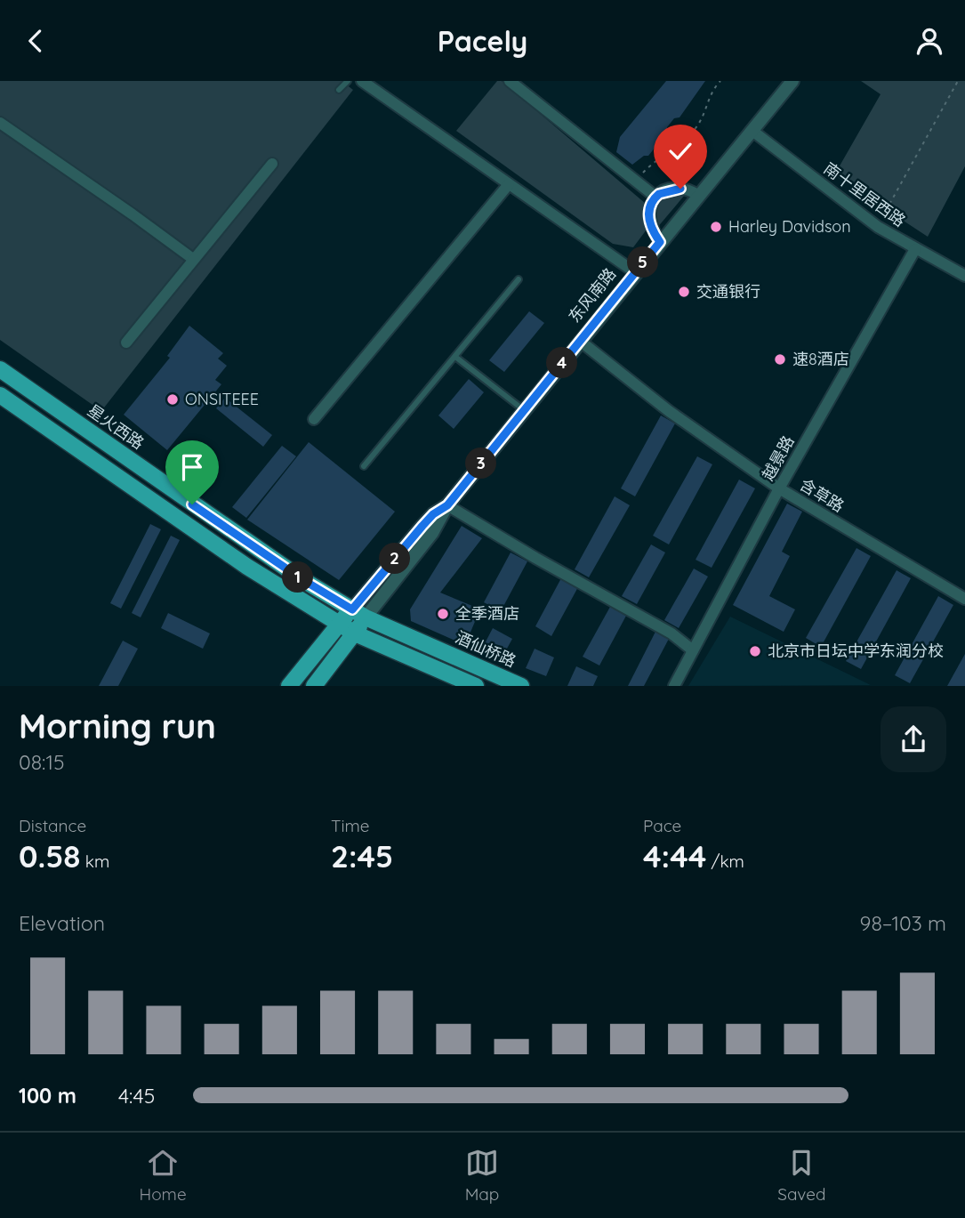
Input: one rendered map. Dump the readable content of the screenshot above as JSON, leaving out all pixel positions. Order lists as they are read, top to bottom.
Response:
{
  "streets": {
    "main road": ["东风南路", "星火西路", "酒仙桥路"],
    "street": ["南十里居西路", "越景路", "含草路"]
  },
  "crossings": [
    ["南十里居西路", "东风南路"],
    ["南十里居西路", "越景路"],
    ["东风南路", "星火西路"],
    ["东风南路", "含草路"],
    ["东风南路", "酒仙桥路"],
    ["星火西路", "酒仙桥路"],
    ["越景路", "含草路"]
  ],
  "places": [
    "Harley Davidson",
    "交通银行",
    "速8酒店",
    "ONSITEEE",
    "全季酒店",
    "北京市日坛中学东润分校"
  ],
  "page": {
    "header": "Pacely",
    "pins": [
      "5",
      "4",
      "3",
      "2",
      "1"
    ],
    "heading": ["Morning run", "08:15"],
    "stats": [
      ["Distance", "0.58 km"],
      ["Time", "2:45"],
      ["Pace", "4:44 /km"]
    ],
    "chart": ["Elevation", "98–103 m"],
    "list": [
      {
        "name": "100 m",
        "note": "4:45"
      }
    ],
    "tabs": ["Home", "Map", "Saved"]
  }
}
